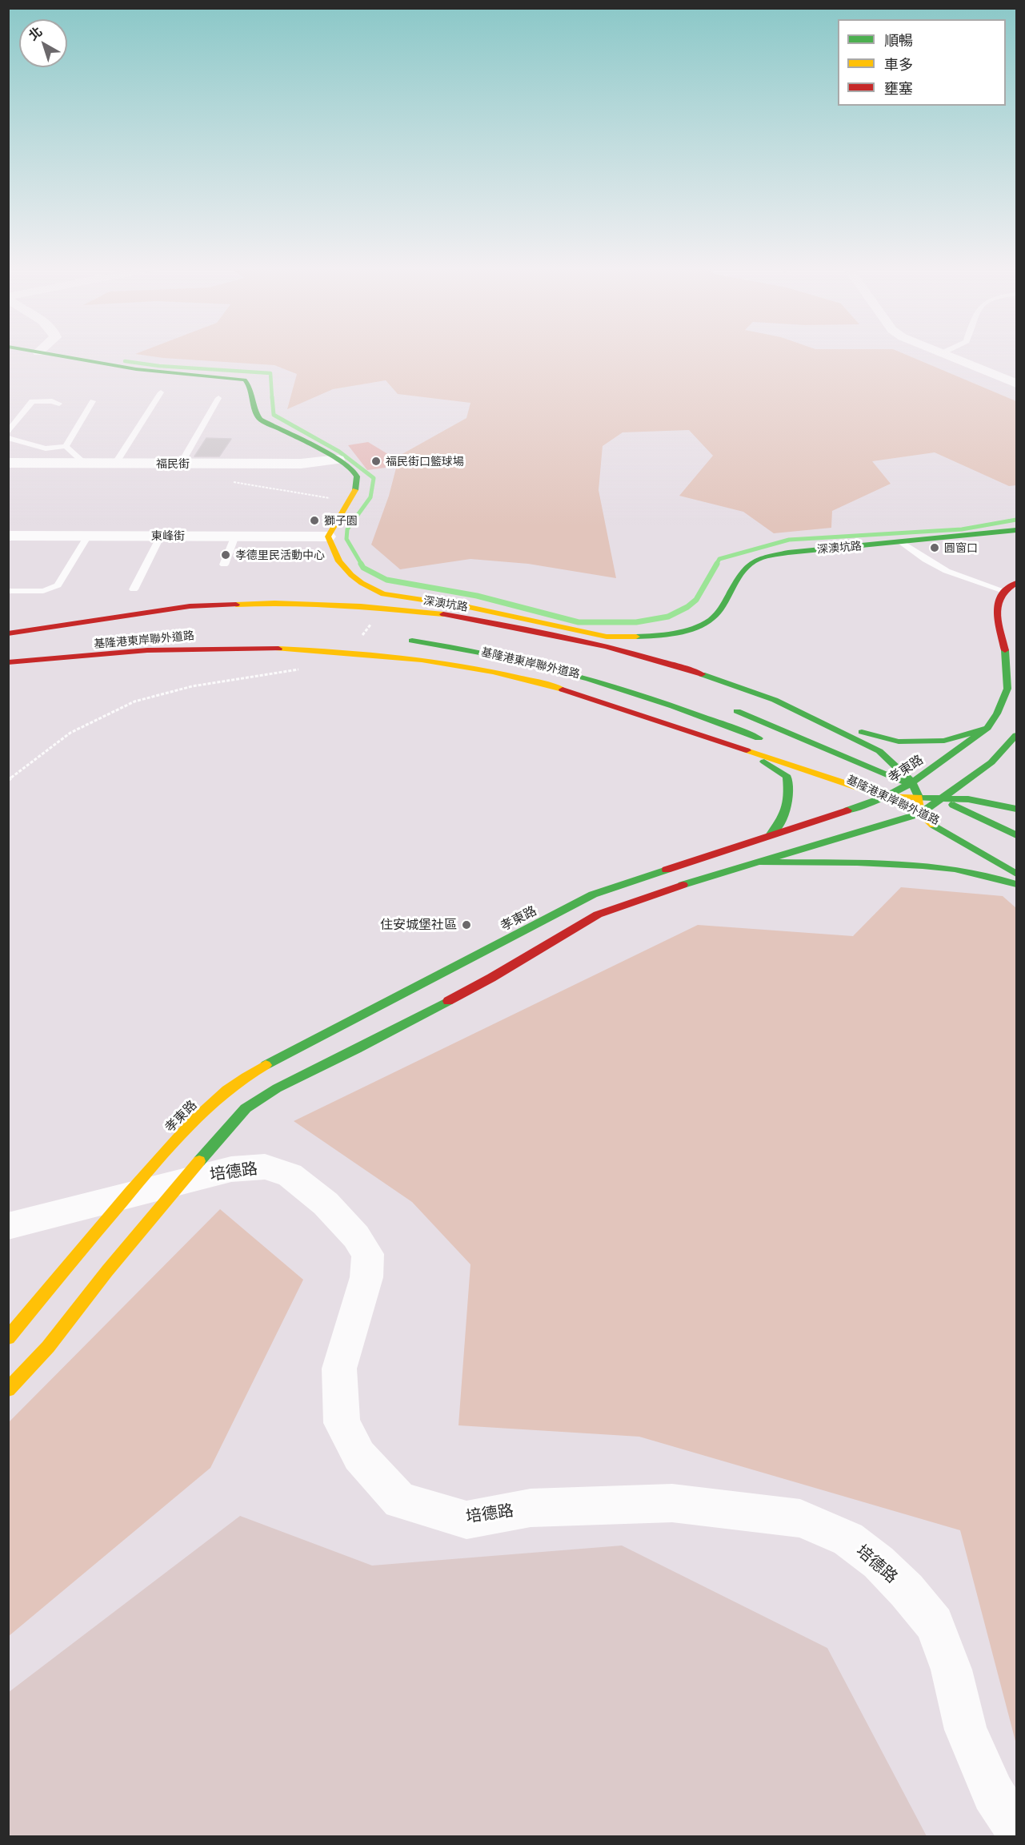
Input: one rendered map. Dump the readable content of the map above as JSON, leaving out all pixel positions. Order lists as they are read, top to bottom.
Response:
{
  "streets": {
    "main road": ["深澳坑路", "基隆港東岸聯外道路", "孝東路"],
    "street": ["福民街", "東峰街", "培德路"]
  },
  "crossings": [
    ["東峰街", "深澳坑路"]
  ],
  "places": [
    "福民街口籃球場",
    "獅子園",
    "圓窗口",
    "孝德里民活動中心",
    "住安城堡社區"
  ],
  "legend": ["順暢", "車多", "壅塞"],
  "north": "top left"
}
